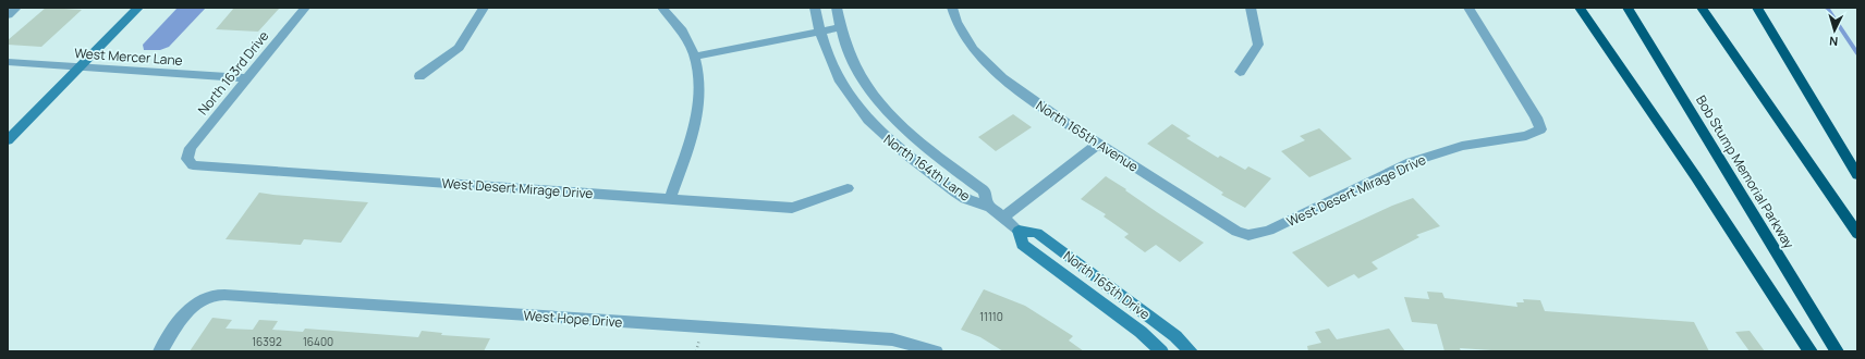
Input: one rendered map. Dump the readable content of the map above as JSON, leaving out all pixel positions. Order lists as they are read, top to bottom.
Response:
{
  "streets": {
    "highway": ["Bob Stump Memorial Parkway"],
    "street": [
      "West Mercer Lane",
      "North 163rd Drive",
      "North 165th Avenue",
      "North 164th Lane",
      "West Desert Mirage Drive",
      "North 165th Drive",
      "West Hope Drive"
    ]
  },
  "crossings": [
    ["West Mercer Lane", "North 163rd Drive"],
    ["North 163rd Drive", "West Desert Mirage Drive"],
    ["North 165th Avenue", "West Desert Mirage Drive"],
    ["North 164th Lane", "North 165th Drive"]
  ],
  "house_numbers": ["11110", "16392", "16400"],
  "north": "bottom"
}
